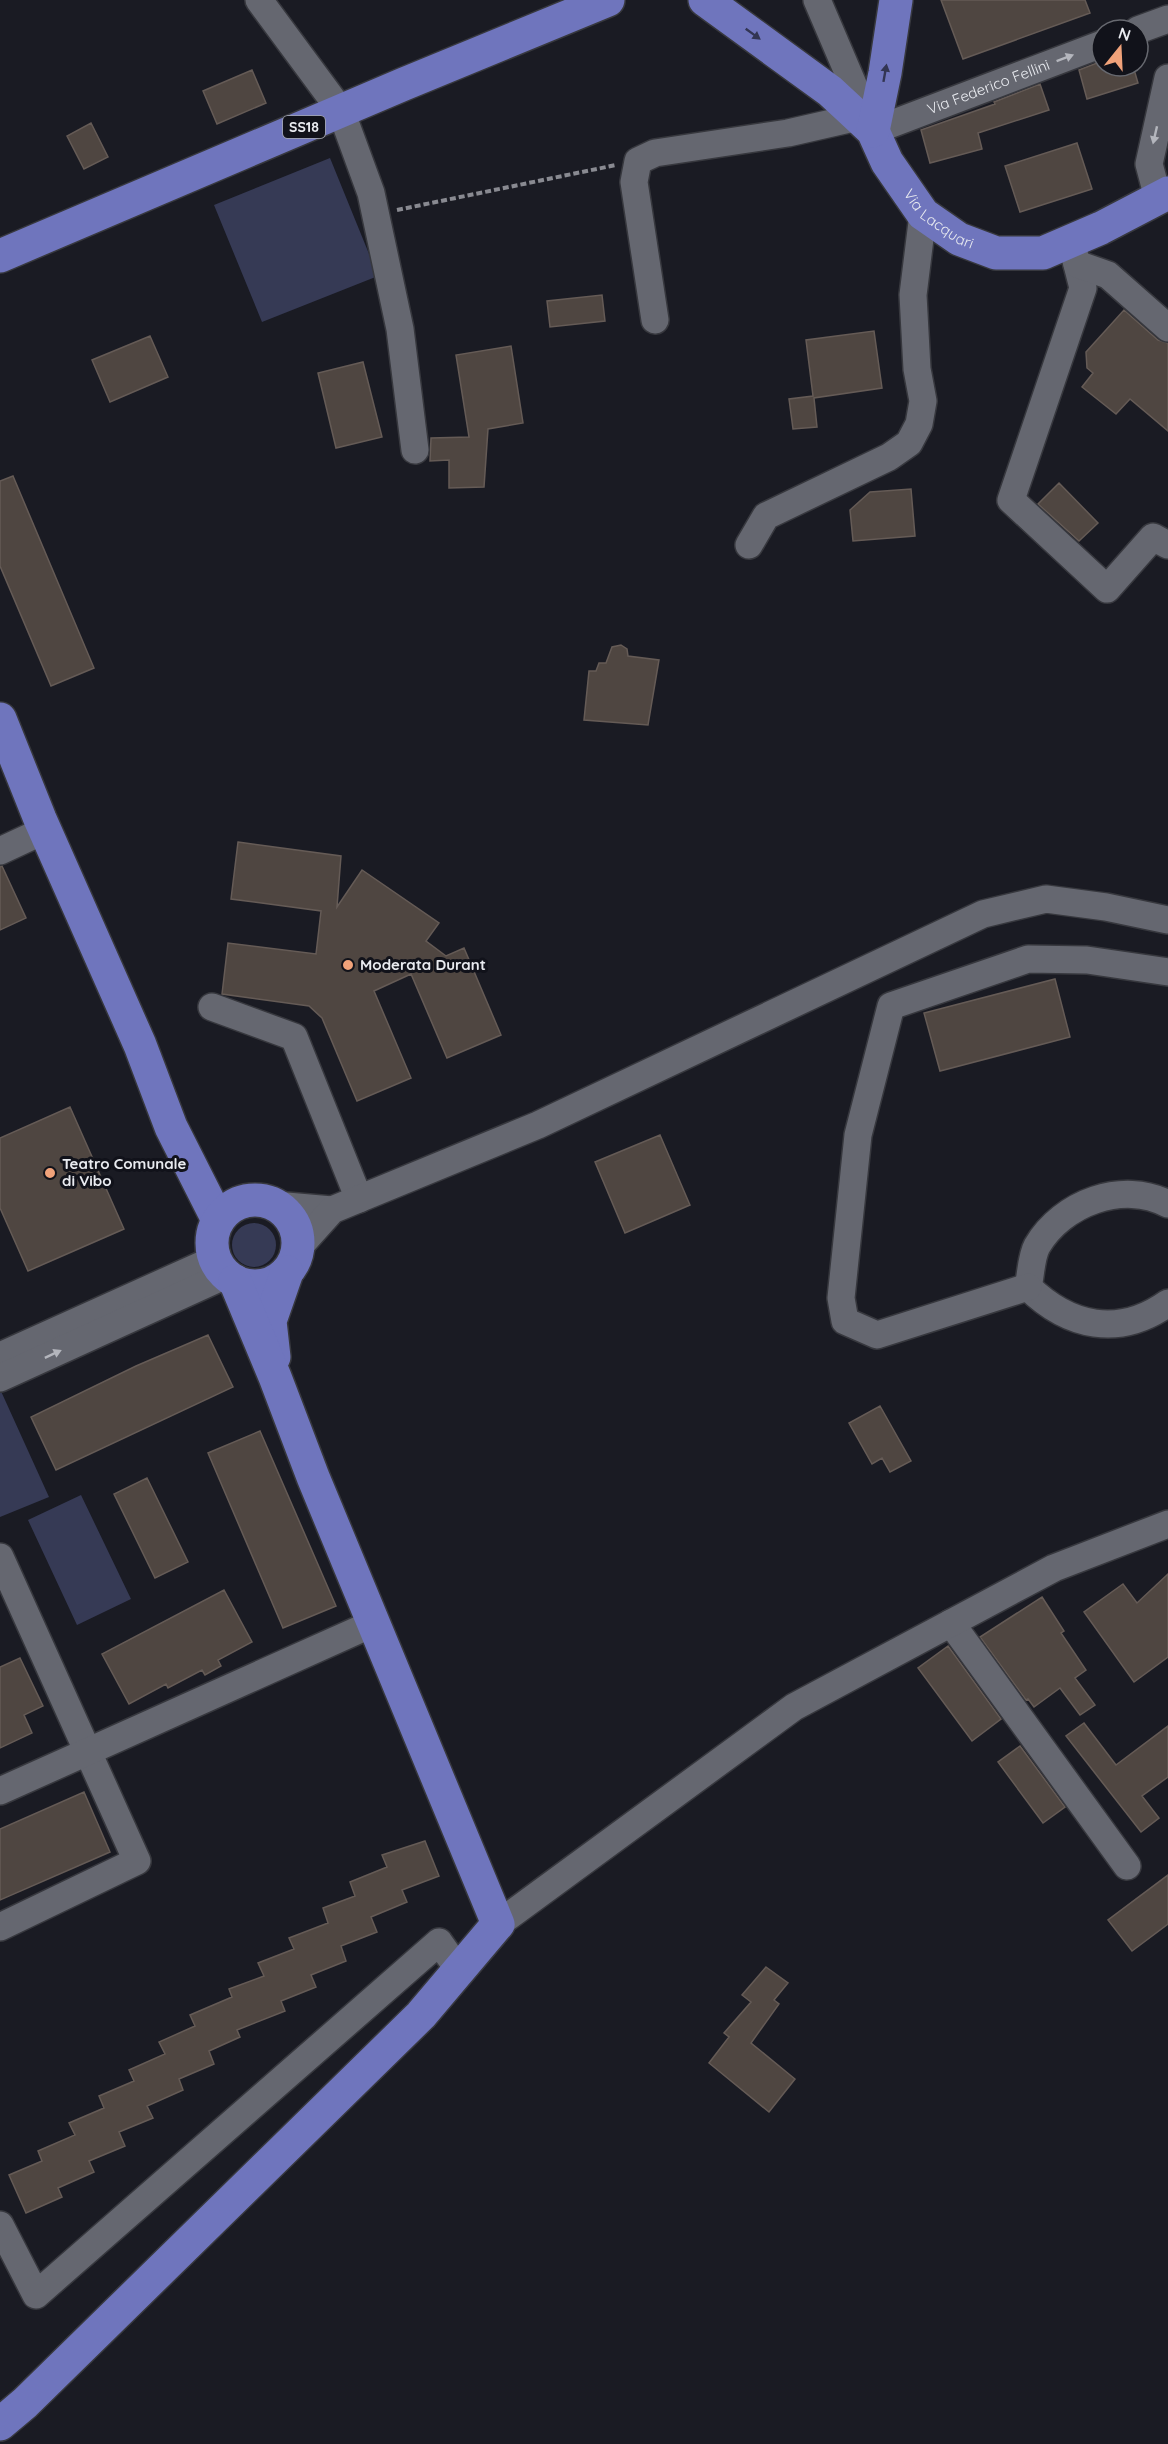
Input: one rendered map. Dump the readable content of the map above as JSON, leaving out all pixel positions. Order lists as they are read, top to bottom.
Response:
{
  "streets": {
    "main road": ["SS18", "Via Lacquari"],
    "street": ["Via Federico Fellini"]
  },
  "crossings": [
    ["Via Federico Fellini", "Via Lacquari"]
  ],
  "one_way": ["Via Federico Fellini"],
  "places": ["Moderata Durant", "Teatro Comunale di Vibo"],
  "north": "top"
}
